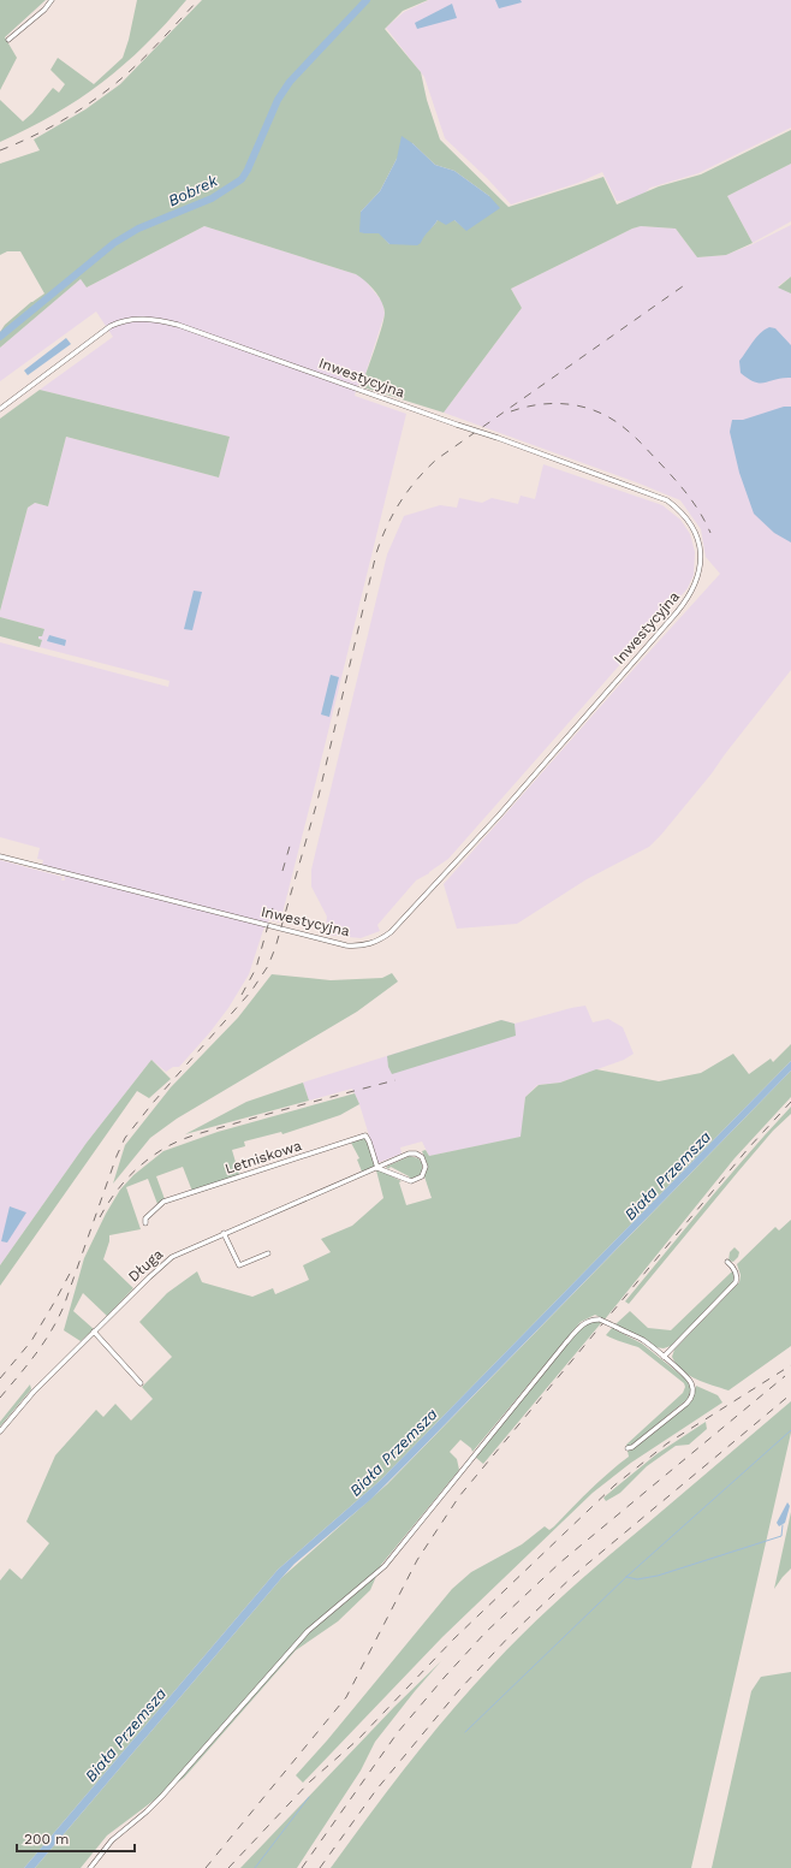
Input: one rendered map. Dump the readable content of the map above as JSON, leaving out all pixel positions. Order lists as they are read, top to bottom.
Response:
{
  "streets": {
    "street": ["Inwestycyjna", "Letniskowa", "Długa"]
  },
  "crossings": [
    ["Letniskowa", "Długa"]
  ],
  "water": ["Bobrek", "Biała Przemsza"],
  "scale_bar": "200 m"
}
